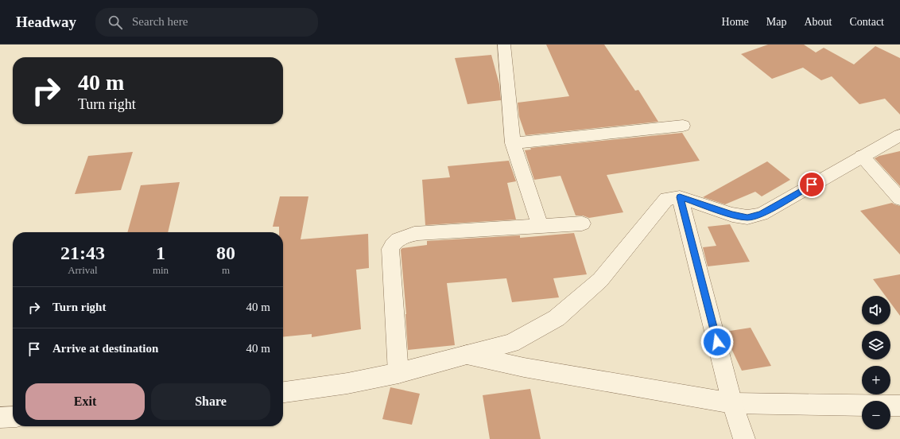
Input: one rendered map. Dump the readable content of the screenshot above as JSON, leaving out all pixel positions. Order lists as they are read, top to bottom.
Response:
{
  "page": {
    "header": "Headway",
    "search": "Search here",
    "nav": [
      "Home",
      "Map",
      "About",
      "Contact"
    ],
    "turn": ["40 m", "Turn right"],
    "eta": [
      "21:43",
      "Arrival",
      "1",
      "min",
      "80",
      "m"
    ],
    "list": [
      {
        "name": "Turn right",
        "value": "40 m"
      },
      {
        "name": "Arrive at destination",
        "value": "40 m"
      }
    ],
    "map_buttons": ["+", "−"],
    "buttons": ["Exit", "Share"]
  }
}
